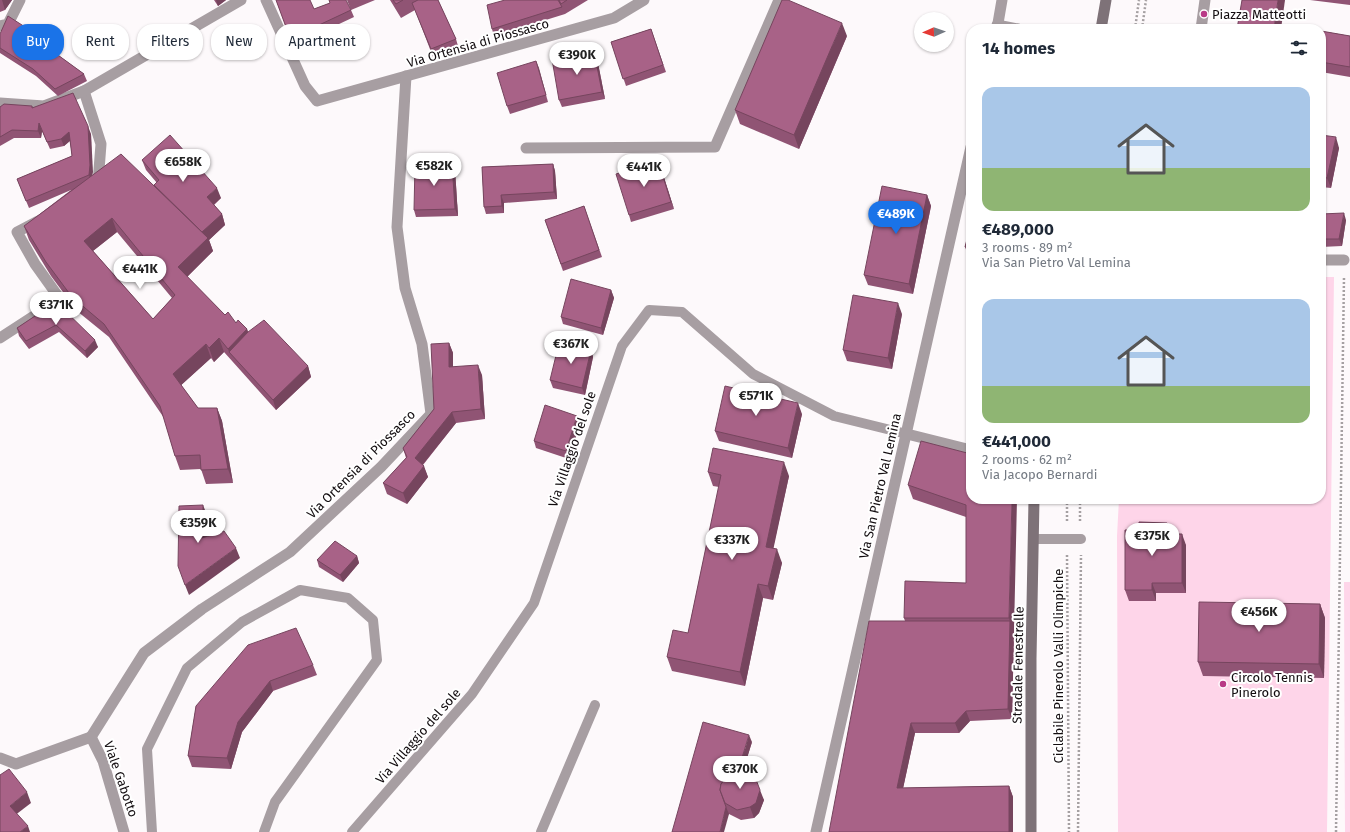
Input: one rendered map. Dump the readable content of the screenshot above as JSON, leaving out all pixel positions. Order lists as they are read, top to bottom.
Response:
{
  "streets": {
    "main road": ["Stradale Fenestrelle"],
    "street": ["Via Ortensia di Piossasco", "Via San Pietro Val Lemina", "Viale Gabotto"],
    "lane": ["Via Villaggio del sole"],
    "path": ["Ciclabile Pinerolo Valli Olimpiche"]
  },
  "crossings": [
    ["Via Ortensia di Piossasco", "Viale Gabotto"],
    ["Via Villaggio del sole", "Via San Pietro Val Lemina"]
  ],
  "places": ["Piazza Matteotti", "Circolo Tennis Pinerolo"],
  "north": "left",
  "page": {
    "chip": [
      "Buy",
      "Rent",
      "Filters",
      "New",
      "Apartment"
    ],
    "heading": "14 homes",
    "price": [
      "€390K",
      "€658K",
      "€582K",
      "€441K",
      "€489K",
      "€441K",
      "€371K",
      "€367K",
      "€571K",
      "€359K",
      "€375K",
      "€337K",
      "€456K",
      "€370K"
    ],
    "list": [
      {
        "name": "€489,000",
        "note": "3 rooms · 89 m² · Via San Pietro Val Lemina"
      },
      {
        "name": "€441,000",
        "note": "2 rooms · 62 m² · Via Jacopo Bernardi"
      }
    ]
  }
}
